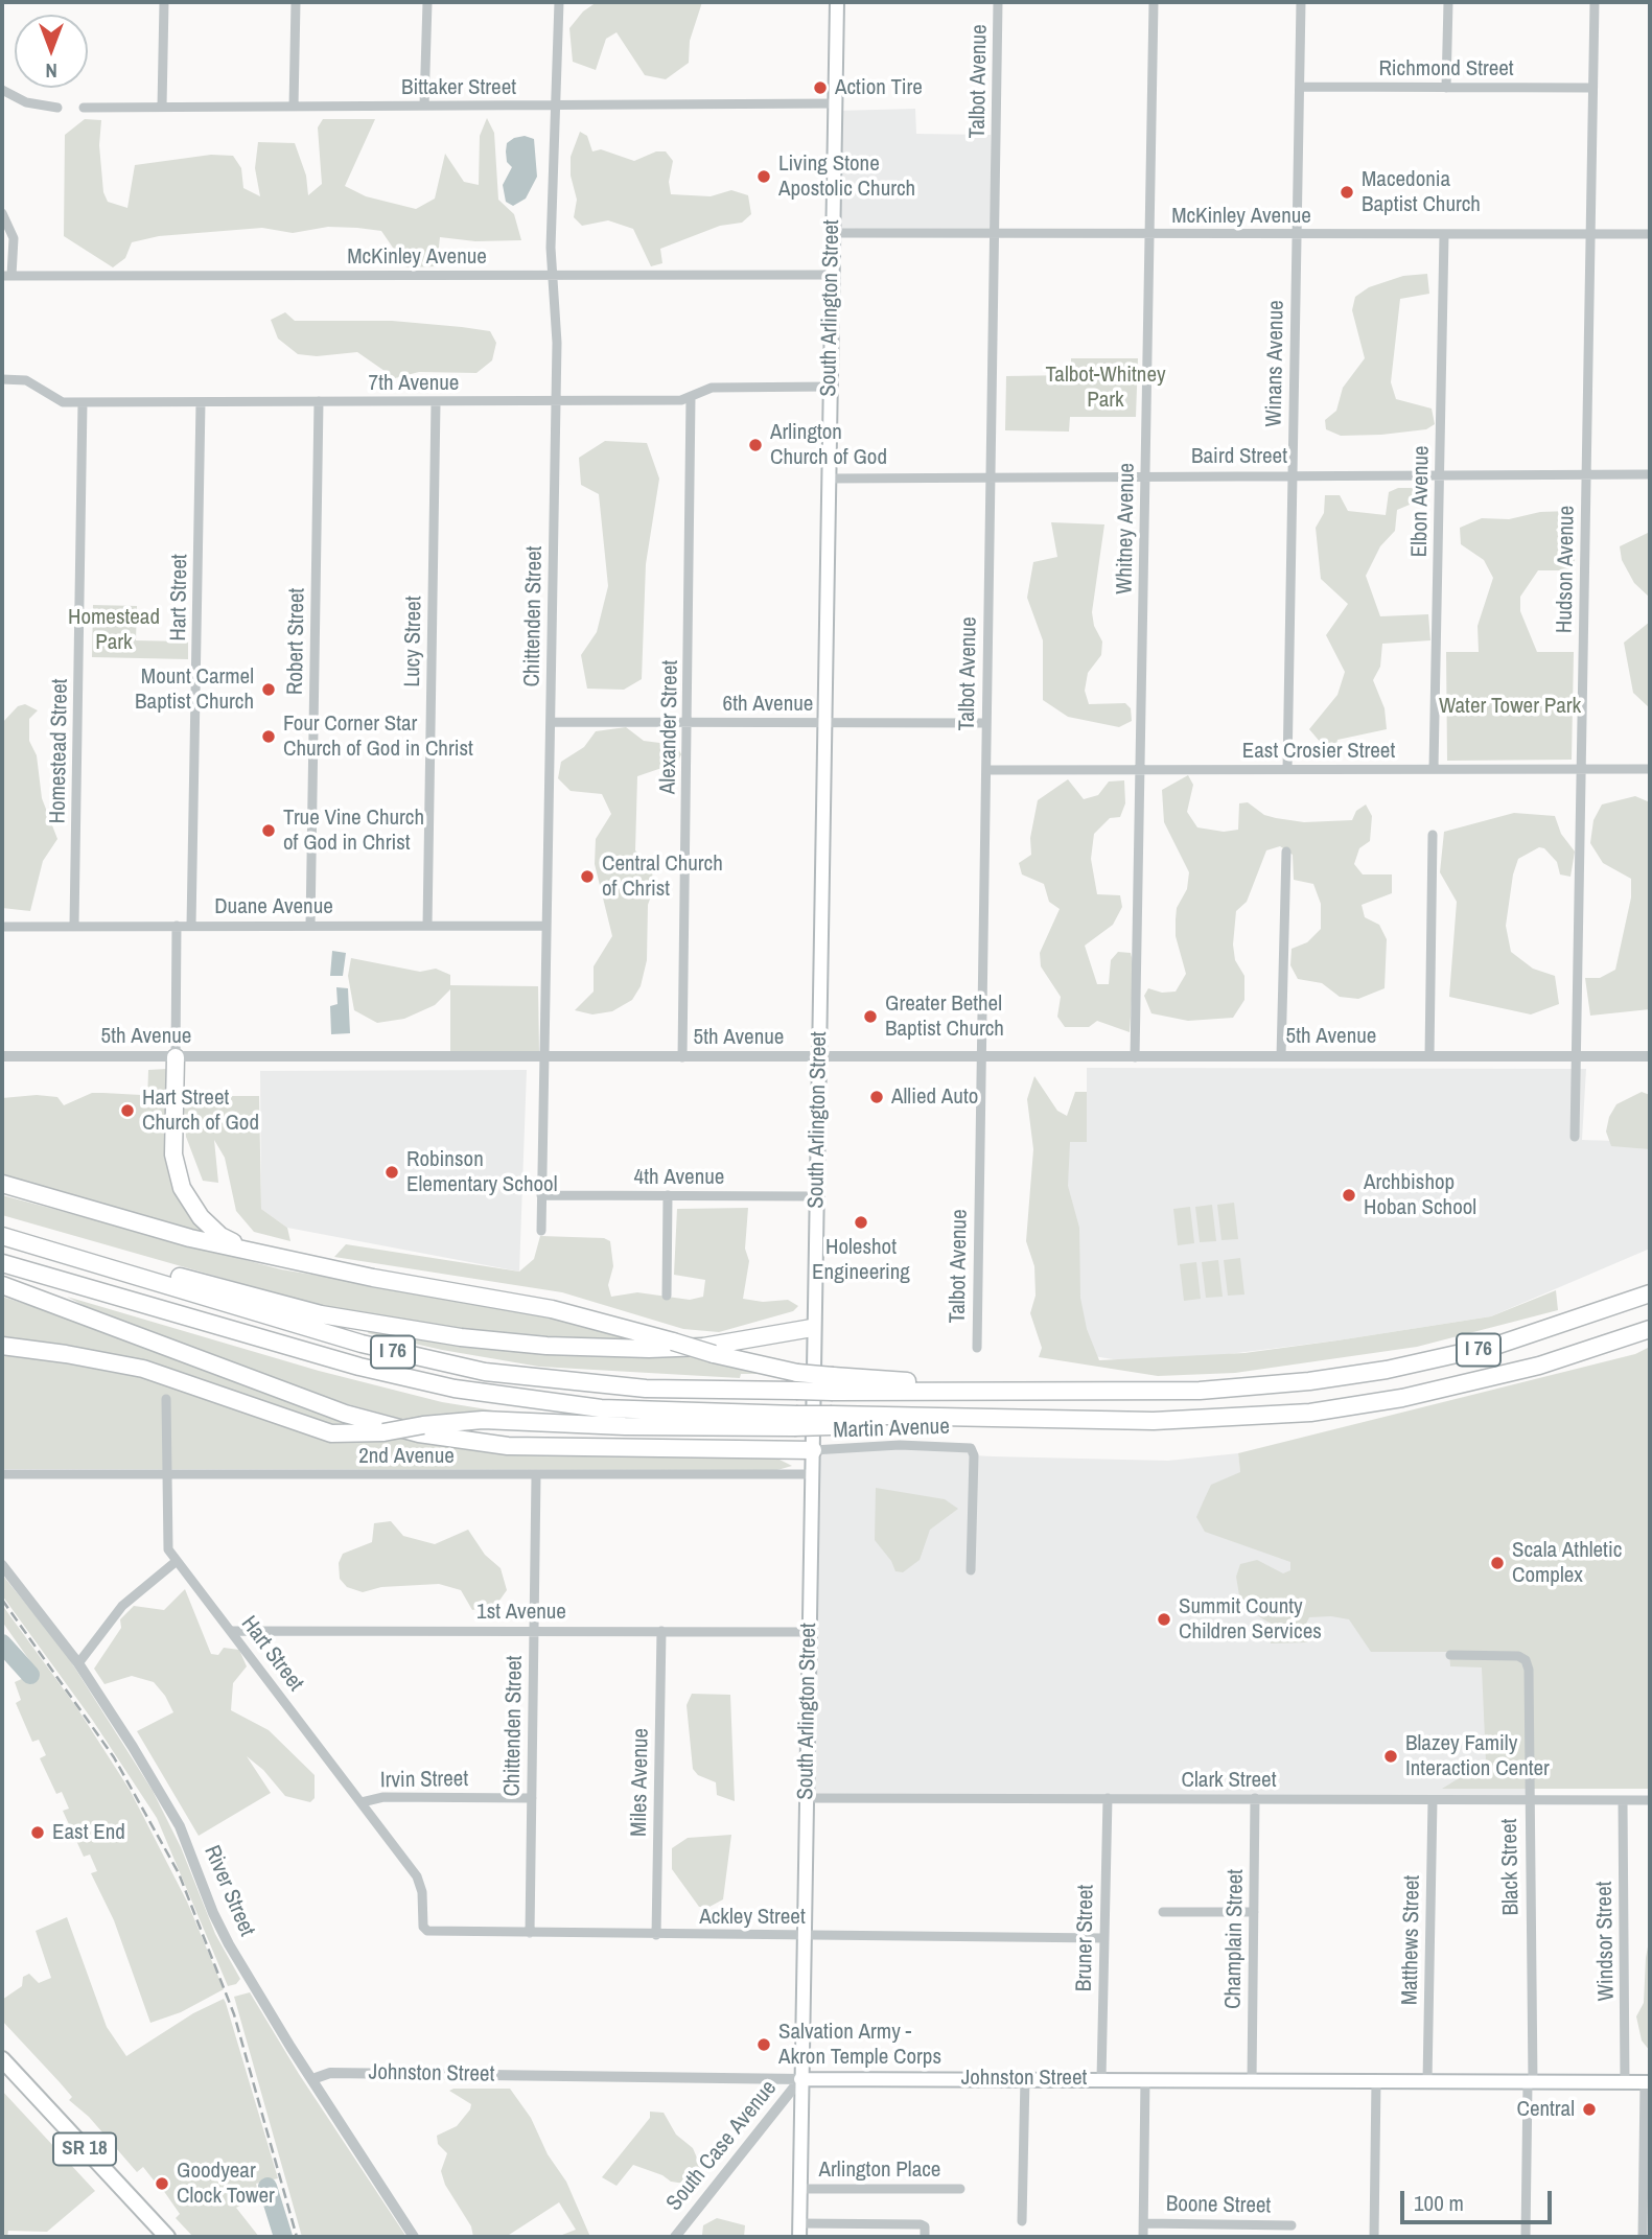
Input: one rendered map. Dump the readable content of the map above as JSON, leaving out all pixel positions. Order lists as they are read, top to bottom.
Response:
{
  "streets": {
    "highway": ["I 76"],
    "main road": ["South Arlington Street", "Johnston Street", "SR 18"],
    "street": [
      "Richmond Street",
      "Talbot Avenue",
      "Bittaker Street",
      "McKinley Avenue",
      "Winans Avenue",
      "7th Avenue",
      "Baird Street",
      "Elbon Avenue",
      "Whitney Avenue",
      "Hudson Avenue",
      "Hart Street",
      "Chittenden Street",
      "Robert Street",
      "Lucy Street",
      "6th Avenue",
      "Alexander Street",
      "Homestead Street",
      "East Crosier Street",
      "Duane Avenue",
      "5th Avenue",
      "4th Avenue",
      "Martin Avenue",
      "2nd Avenue",
      "1st Avenue",
      "Irvin Street",
      "Clark Street",
      "Miles Avenue",
      "Black Street",
      "River Street",
      "Ackley Street",
      "Bruner Street",
      "Champlain Street",
      "Matthews Street",
      "Windsor Street",
      "South Case Avenue",
      "Arlington Place",
      "Boone Street"
    ]
  },
  "crossings": [
    ["Richmond Street", "Winans Avenue"],
    ["Richmond Street", "Hudson Avenue"],
    ["Talbot Avenue", "McKinley Avenue"],
    ["Talbot Avenue", "Baird Street"],
    ["Talbot Avenue", "6th Avenue"],
    ["Talbot Avenue", "East Crosier Street"],
    ["Talbot Avenue", "5th Avenue"],
    ["Bittaker Street", "South Arlington Street"],
    ["Bittaker Street", "Chittenden Street"],
    ["McKinley Avenue", "South Arlington Street"],
    ["McKinley Avenue", "Winans Avenue"],
    ["McKinley Avenue", "Elbon Avenue"],
    ["McKinley Avenue", "Whitney Avenue"],
    ["McKinley Avenue", "Hudson Avenue"],
    ["McKinley Avenue", "Chittenden Street"],
    ["South Arlington Street", "7th Avenue"],
    ["South Arlington Street", "Baird Street"],
    ["South Arlington Street", "6th Avenue"],
    ["South Arlington Street", "5th Avenue"],
    ["South Arlington Street", "4th Avenue"],
    ["South Arlington Street", "Martin Avenue"],
    ["South Arlington Street", "2nd Avenue"],
    ["South Arlington Street", "1st Avenue"],
    ["South Arlington Street", "Clark Street"],
    ["South Arlington Street", "Ackley Street"],
    ["South Arlington Street", "Johnston Street"],
    ["South Arlington Street", "South Case Avenue"],
    ["South Arlington Street", "Arlington Place"],
    ["Winans Avenue", "Baird Street"],
    ["Winans Avenue", "East Crosier Street"],
    ["7th Avenue", "Hart Street"],
    ["7th Avenue", "Chittenden Street"],
    ["7th Avenue", "Robert Street"],
    ["7th Avenue", "Lucy Street"],
    ["7th Avenue", "Alexander Street"],
    ["7th Avenue", "Homestead Street"],
    ["Baird Street", "Elbon Avenue"],
    ["Baird Street", "Whitney Avenue"],
    ["Baird Street", "Hudson Avenue"],
    ["Elbon Avenue", "East Crosier Street"],
    ["Whitney Avenue", "East Crosier Street"],
    ["Whitney Avenue", "5th Avenue"],
    ["Hudson Avenue", "East Crosier Street"],
    ["Hudson Avenue", "5th Avenue"],
    ["Hart Street", "Duane Avenue"],
    ["Hart Street", "2nd Avenue"],
    ["Hart Street", "1st Avenue"],
    ["Hart Street", "Irvin Street"],
    ["Hart Street", "Ackley Street"],
    ["Chittenden Street", "6th Avenue"],
    ["Chittenden Street", "Duane Avenue"],
    ["Chittenden Street", "5th Avenue"],
    ["Chittenden Street", "4th Avenue"],
    ["Chittenden Street", "2nd Avenue"],
    ["Chittenden Street", "1st Avenue"],
    ["Chittenden Street", "Irvin Street"],
    ["Chittenden Street", "Ackley Street"],
    ["Robert Street", "Duane Avenue"],
    ["Lucy Street", "Duane Avenue"],
    ["6th Avenue", "Alexander Street"],
    ["Alexander Street", "5th Avenue"],
    ["Homestead Street", "Duane Avenue"],
    ["1st Avenue", "Miles Avenue"],
    ["Clark Street", "Black Street"],
    ["Clark Street", "Bruner Street"],
    ["Clark Street", "Champlain Street"],
    ["Clark Street", "Matthews Street"],
    ["Clark Street", "Windsor Street"],
    ["Miles Avenue", "Ackley Street"],
    ["Black Street", "Johnston Street"],
    ["River Street", "Johnston Street"],
    ["Ackley Street", "Bruner Street"],
    ["Bruner Street", "Johnston Street"],
    ["Champlain Street", "Johnston Street"],
    ["Matthews Street", "Johnston Street"],
    ["Windsor Street", "Johnston Street"],
    ["Johnston Street", "South Case Avenue"]
  ],
  "parks": ["Talbot-Whitney Park", "Homestead Park", "Water Tower Park"],
  "places": [
    "Action Tire",
    "Living Stone Apostolic Church",
    "Macedonia Baptist Church",
    "Arlington Church of God",
    "Mount Carmel Baptist Church",
    "Four Corner Star Church of God in Christ",
    "True Vine Church of God in Christ",
    "Central Church of Christ",
    "Greater Bethel Baptist Church",
    "Allied Auto",
    "Hart Street Church of God",
    "Robinson Elementary School",
    "Archbishop Hoban School",
    "Holeshot Engineering",
    "Scala Athletic Complex",
    "Summit County Children Services",
    "Blazey Family Interaction Center",
    "East End",
    "Salvation Army - Akron Temple Corps",
    "Central",
    "Goodyear Clock Tower"
  ],
  "scale_bar": "100 m",
  "north": "bottom"
}
